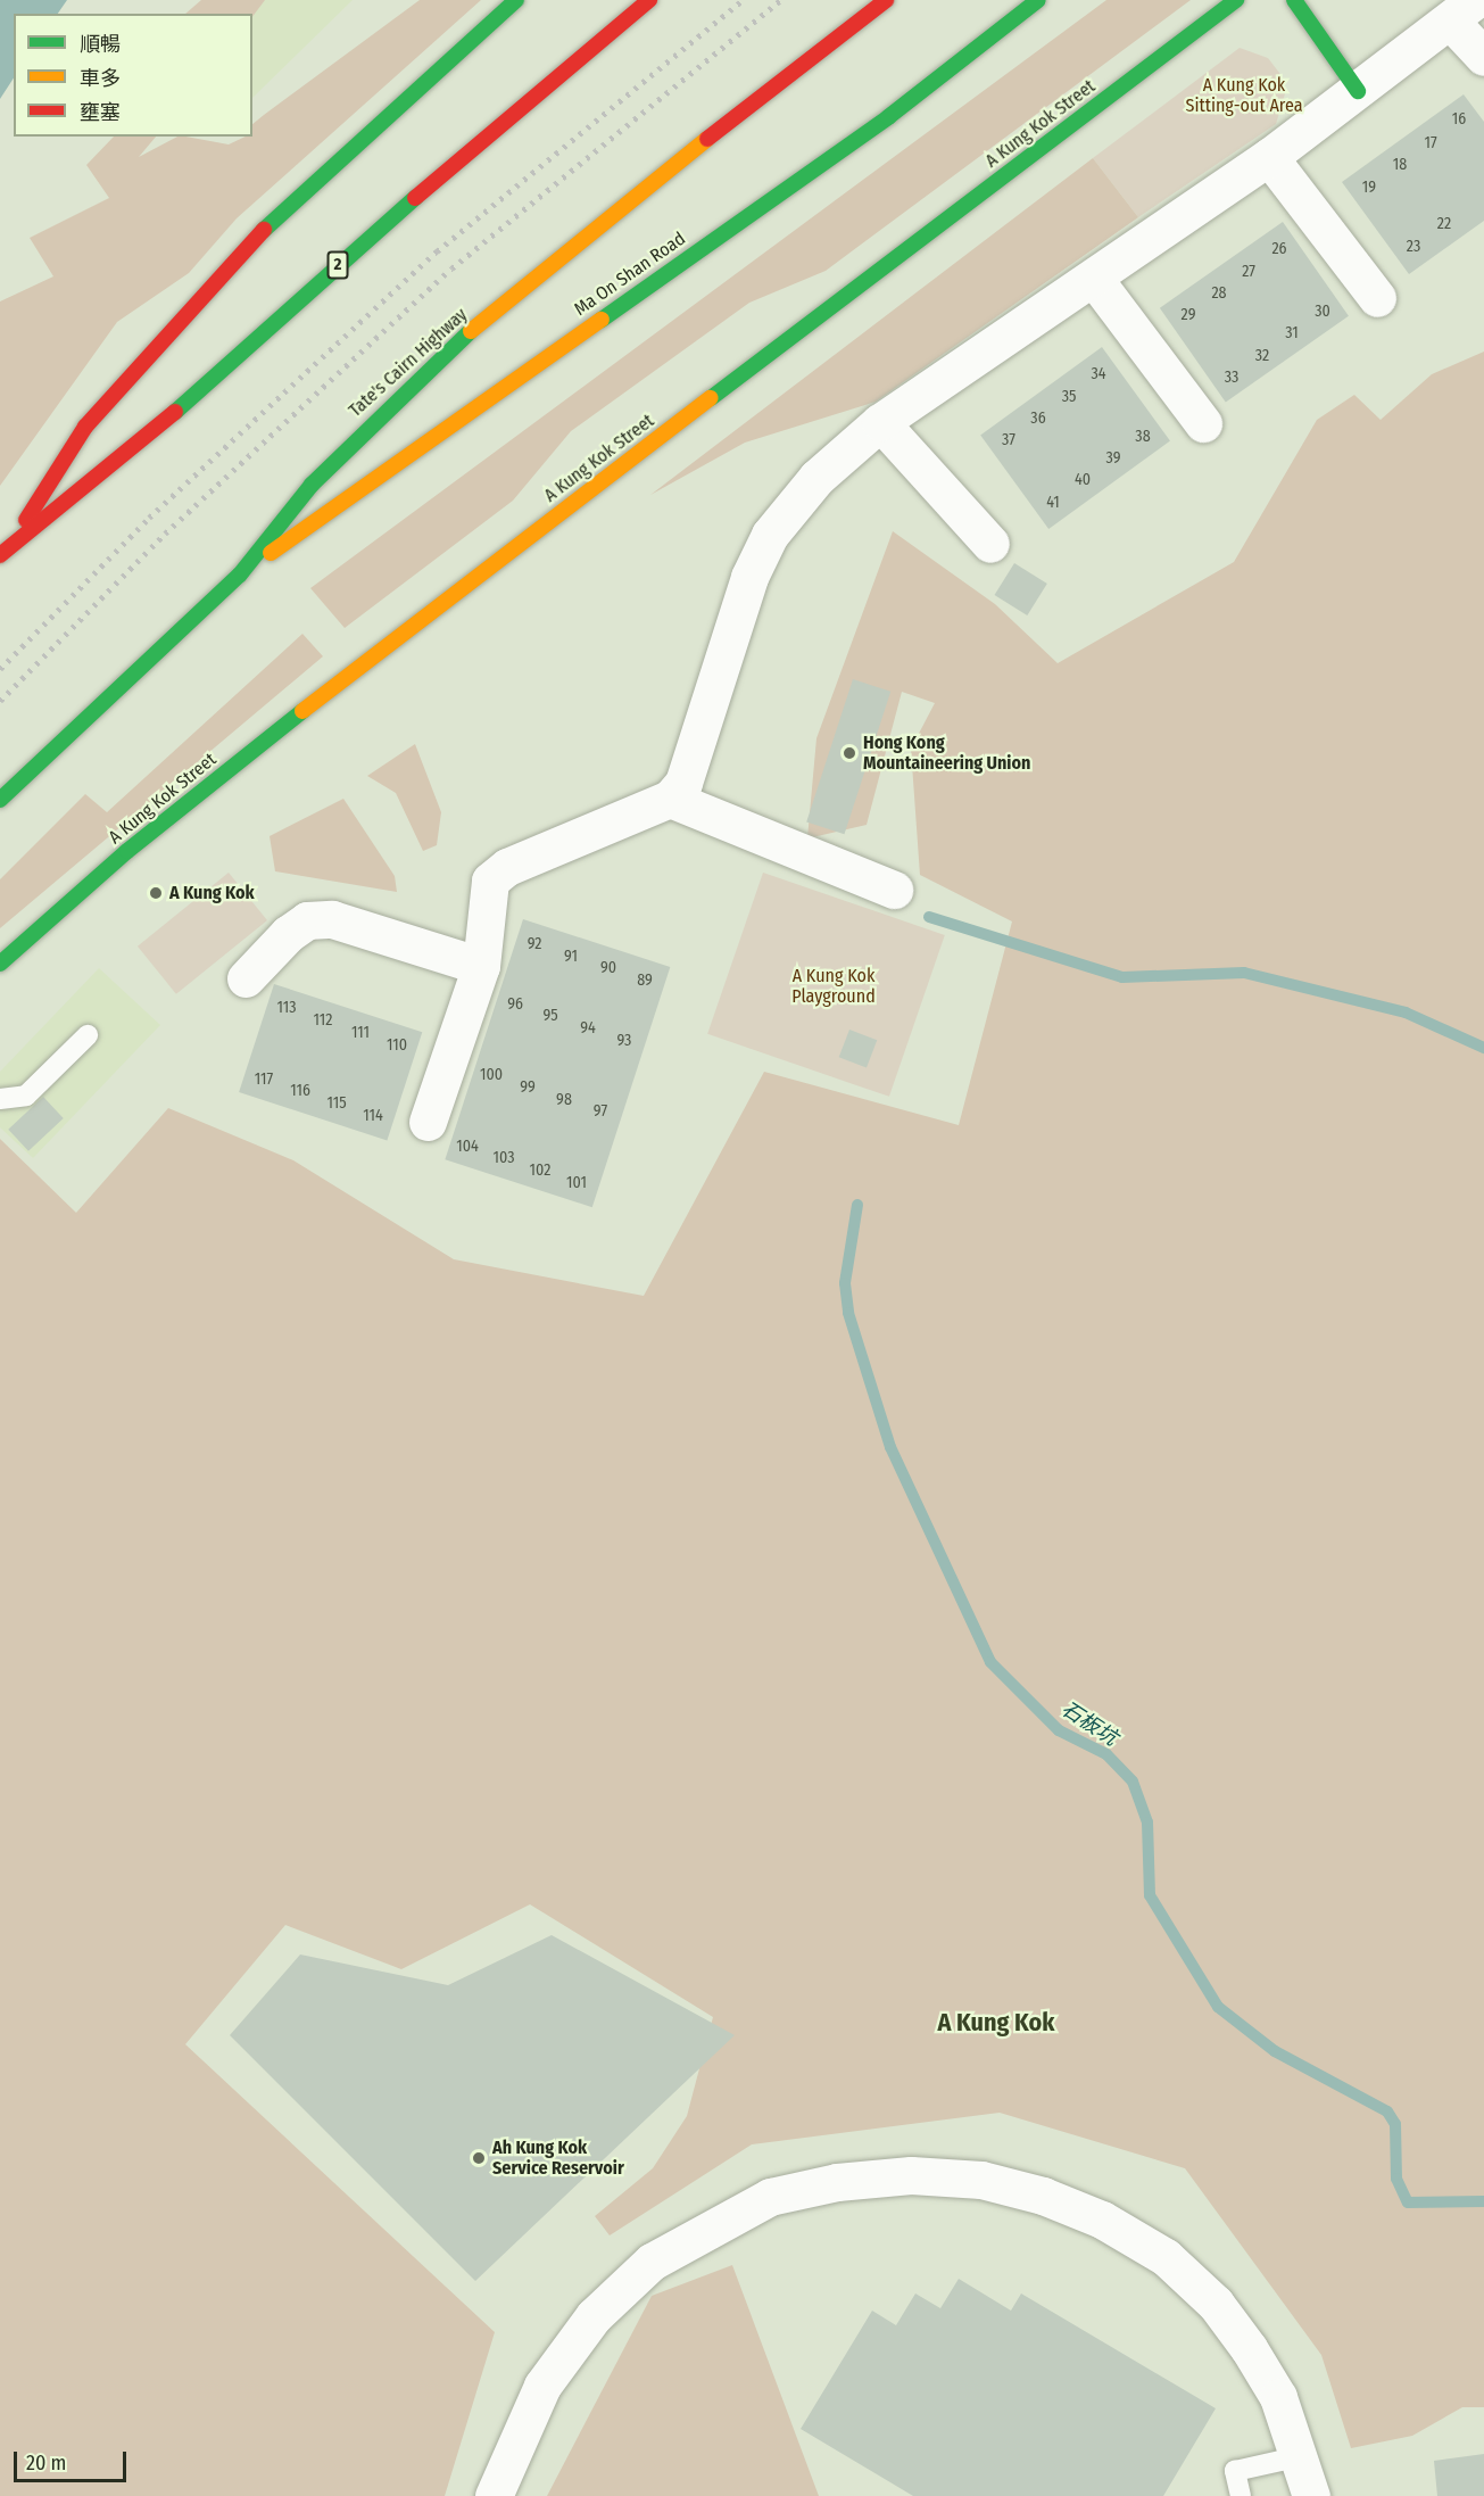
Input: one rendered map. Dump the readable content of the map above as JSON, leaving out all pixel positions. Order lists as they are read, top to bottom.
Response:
{
  "streets": {
    "main road": [
      "A Kung Kok Street",
      "2",
      "Ma On Shan Road",
      "Tate's Cairn Highway"
    ]
  },
  "crossings": [
    ["Ma On Shan Road", "Tate's Cairn Highway"]
  ],
  "districts": ["A Kung Kok"],
  "water": ["石板坑"],
  "parks": ["A Kung Kok Sitting-out Area", "A Kung Kok Playground"],
  "places": ["Hong Kong Mountaineering Union", "A Kung Kok", "Ah Kung Kok Service Reservoir"],
  "house_numbers": [
    "16",
    "17",
    "18",
    "19",
    "22",
    "23",
    "26",
    "27",
    "28",
    "30",
    "29",
    "31",
    "32",
    "34",
    "33",
    "35",
    "36",
    "38",
    "37",
    "39",
    "40",
    "41",
    "92",
    "91",
    "90",
    "89",
    "96",
    "113",
    "95",
    "112",
    "94",
    "111",
    "93",
    "110",
    "100",
    "117",
    "99",
    "116",
    "98",
    "115",
    "97",
    "114",
    "104",
    "103",
    "102",
    "101"
  ],
  "legend": ["順暢", "車多", "壅塞"],
  "scale_bar": "20 m"
}
